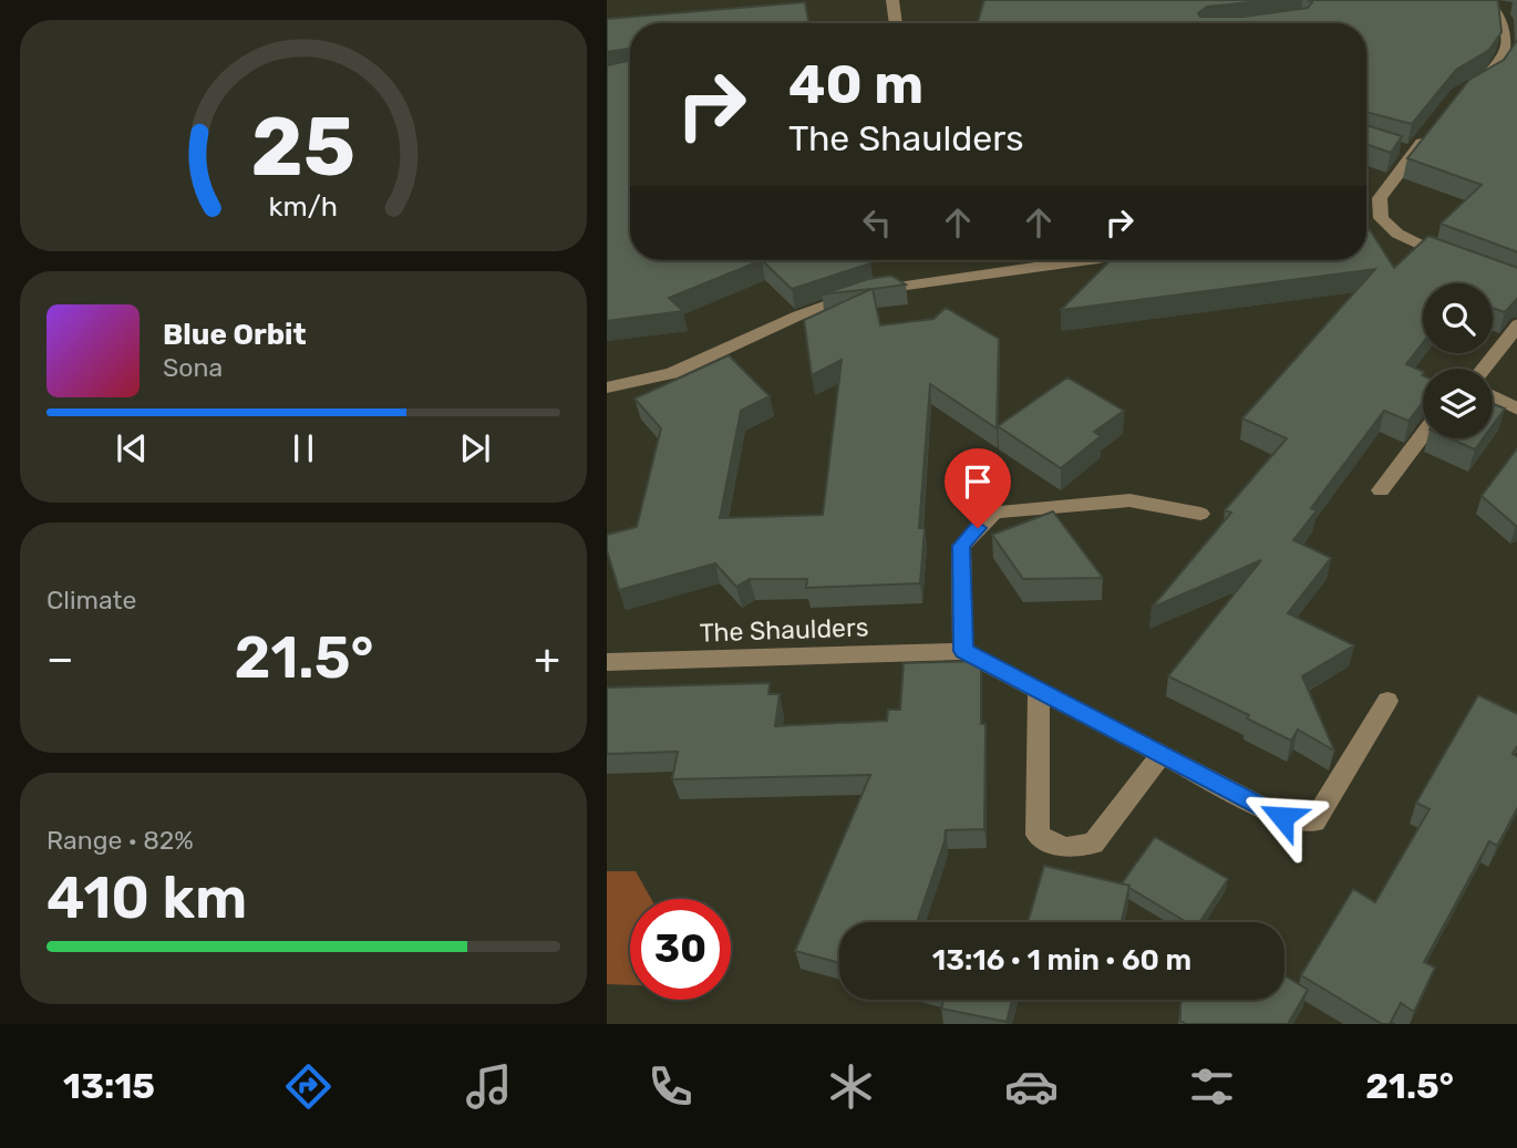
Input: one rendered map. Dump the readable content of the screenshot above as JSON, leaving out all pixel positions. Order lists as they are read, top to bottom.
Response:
{
  "streets": {
    "street": ["The Shaulders"]
  },
  "page": {
    "turn": ["40 m", "The Shaulders"],
    "song": ["Blue Orbit", "Sona"],
    "tile": [
      "Climate",
      ["Range · 82%", "410 km"]
    ],
    "heat": ["−", "21.5°", "+"],
    "limit": "30",
    "trip": "13:16 · 1 min · 60 m",
    "tabs": ["13:15", "21.5°"],
    "gauge": ["25", "km/h"]
  }
}
